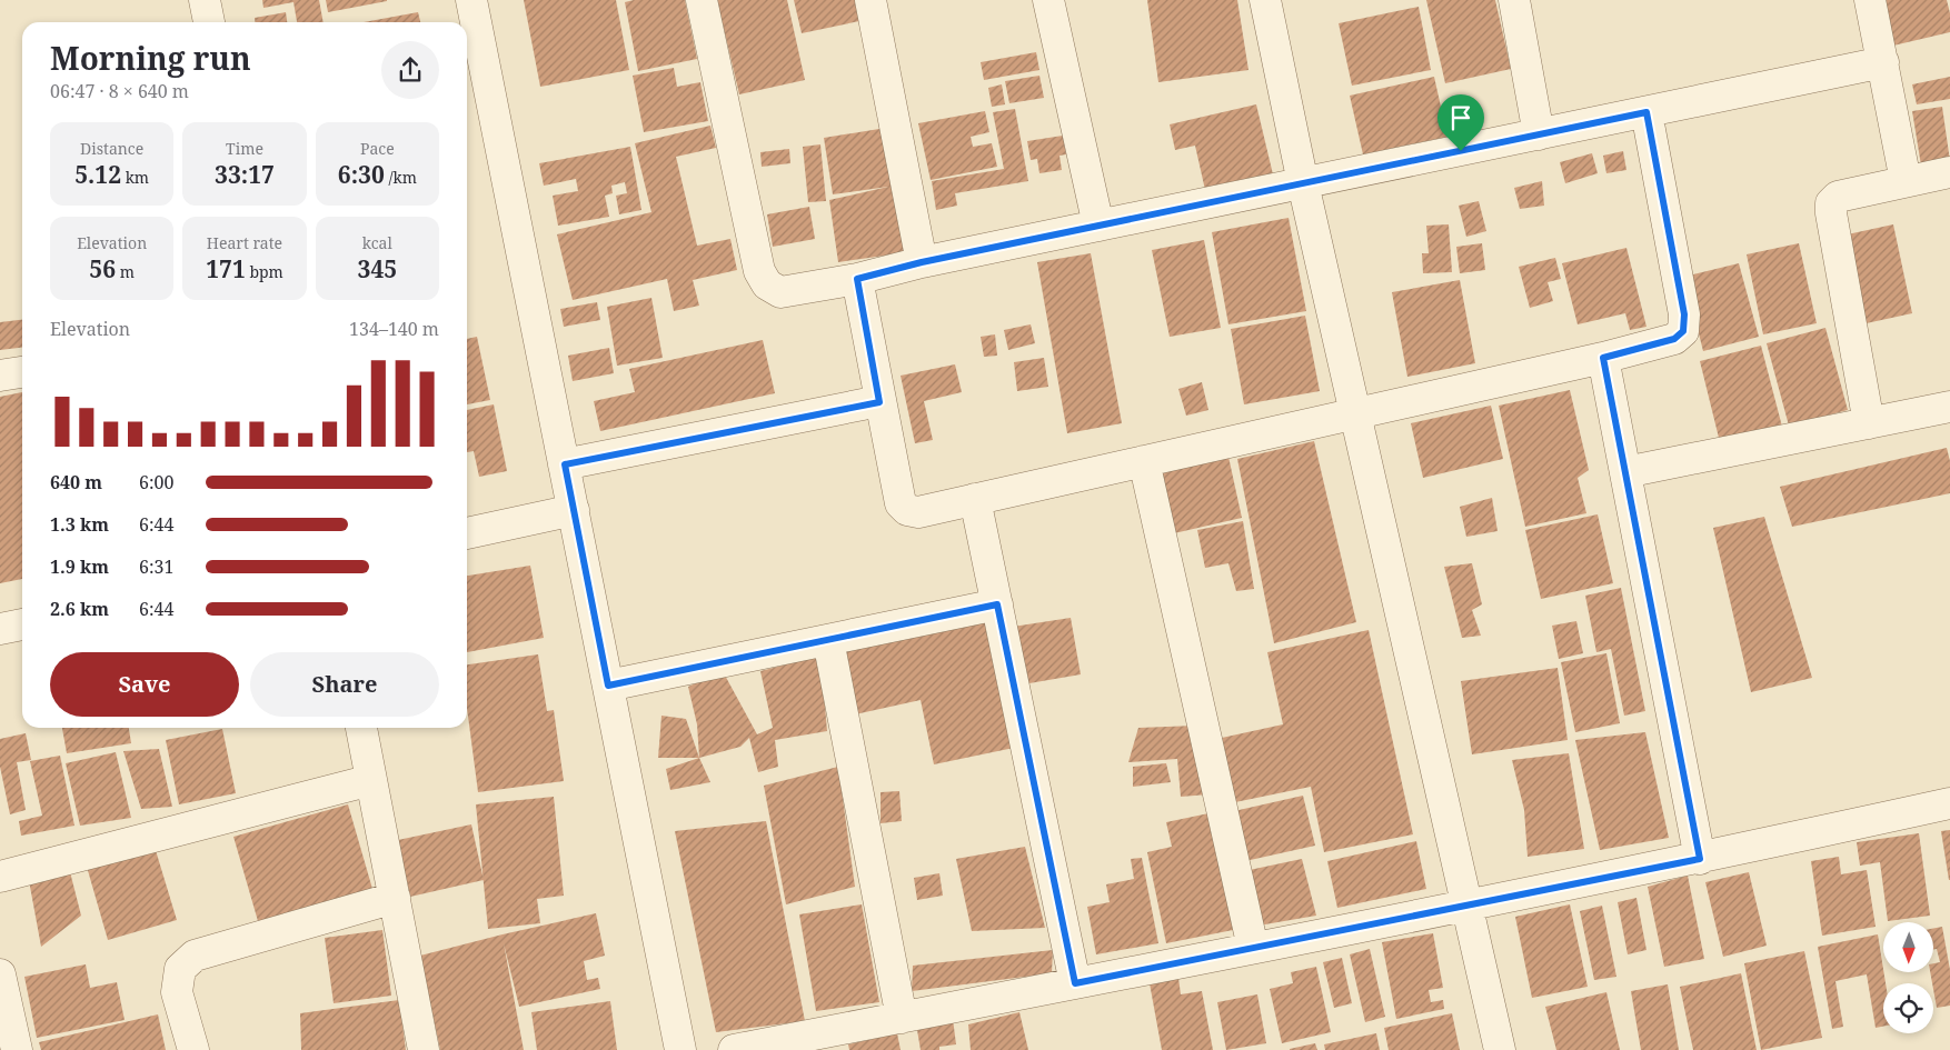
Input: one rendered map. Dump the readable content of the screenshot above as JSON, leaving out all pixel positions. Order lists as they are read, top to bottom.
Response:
{
  "north": "bottom",
  "page": {
    "heading": ["Morning run", "06:47 · 8 × 640 m"],
    "stats": [
      ["Distance", "5.12 km"],
      ["Time", "33:17"],
      ["Pace", "6:30 /km"],
      ["Elevation", "56 m"],
      ["Heart rate", "171 bpm"],
      ["kcal", "345"]
    ],
    "chart": ["Elevation", "134–140 m"],
    "list": [
      {
        "name": "640 m",
        "note": "6:00"
      },
      {
        "name": "1.3 km",
        "note": "6:44"
      },
      {
        "name": "1.9 km",
        "note": "6:31"
      },
      {
        "name": "2.6 km",
        "note": "6:44"
      }
    ],
    "buttons": ["Save", "Share"]
  }
}
